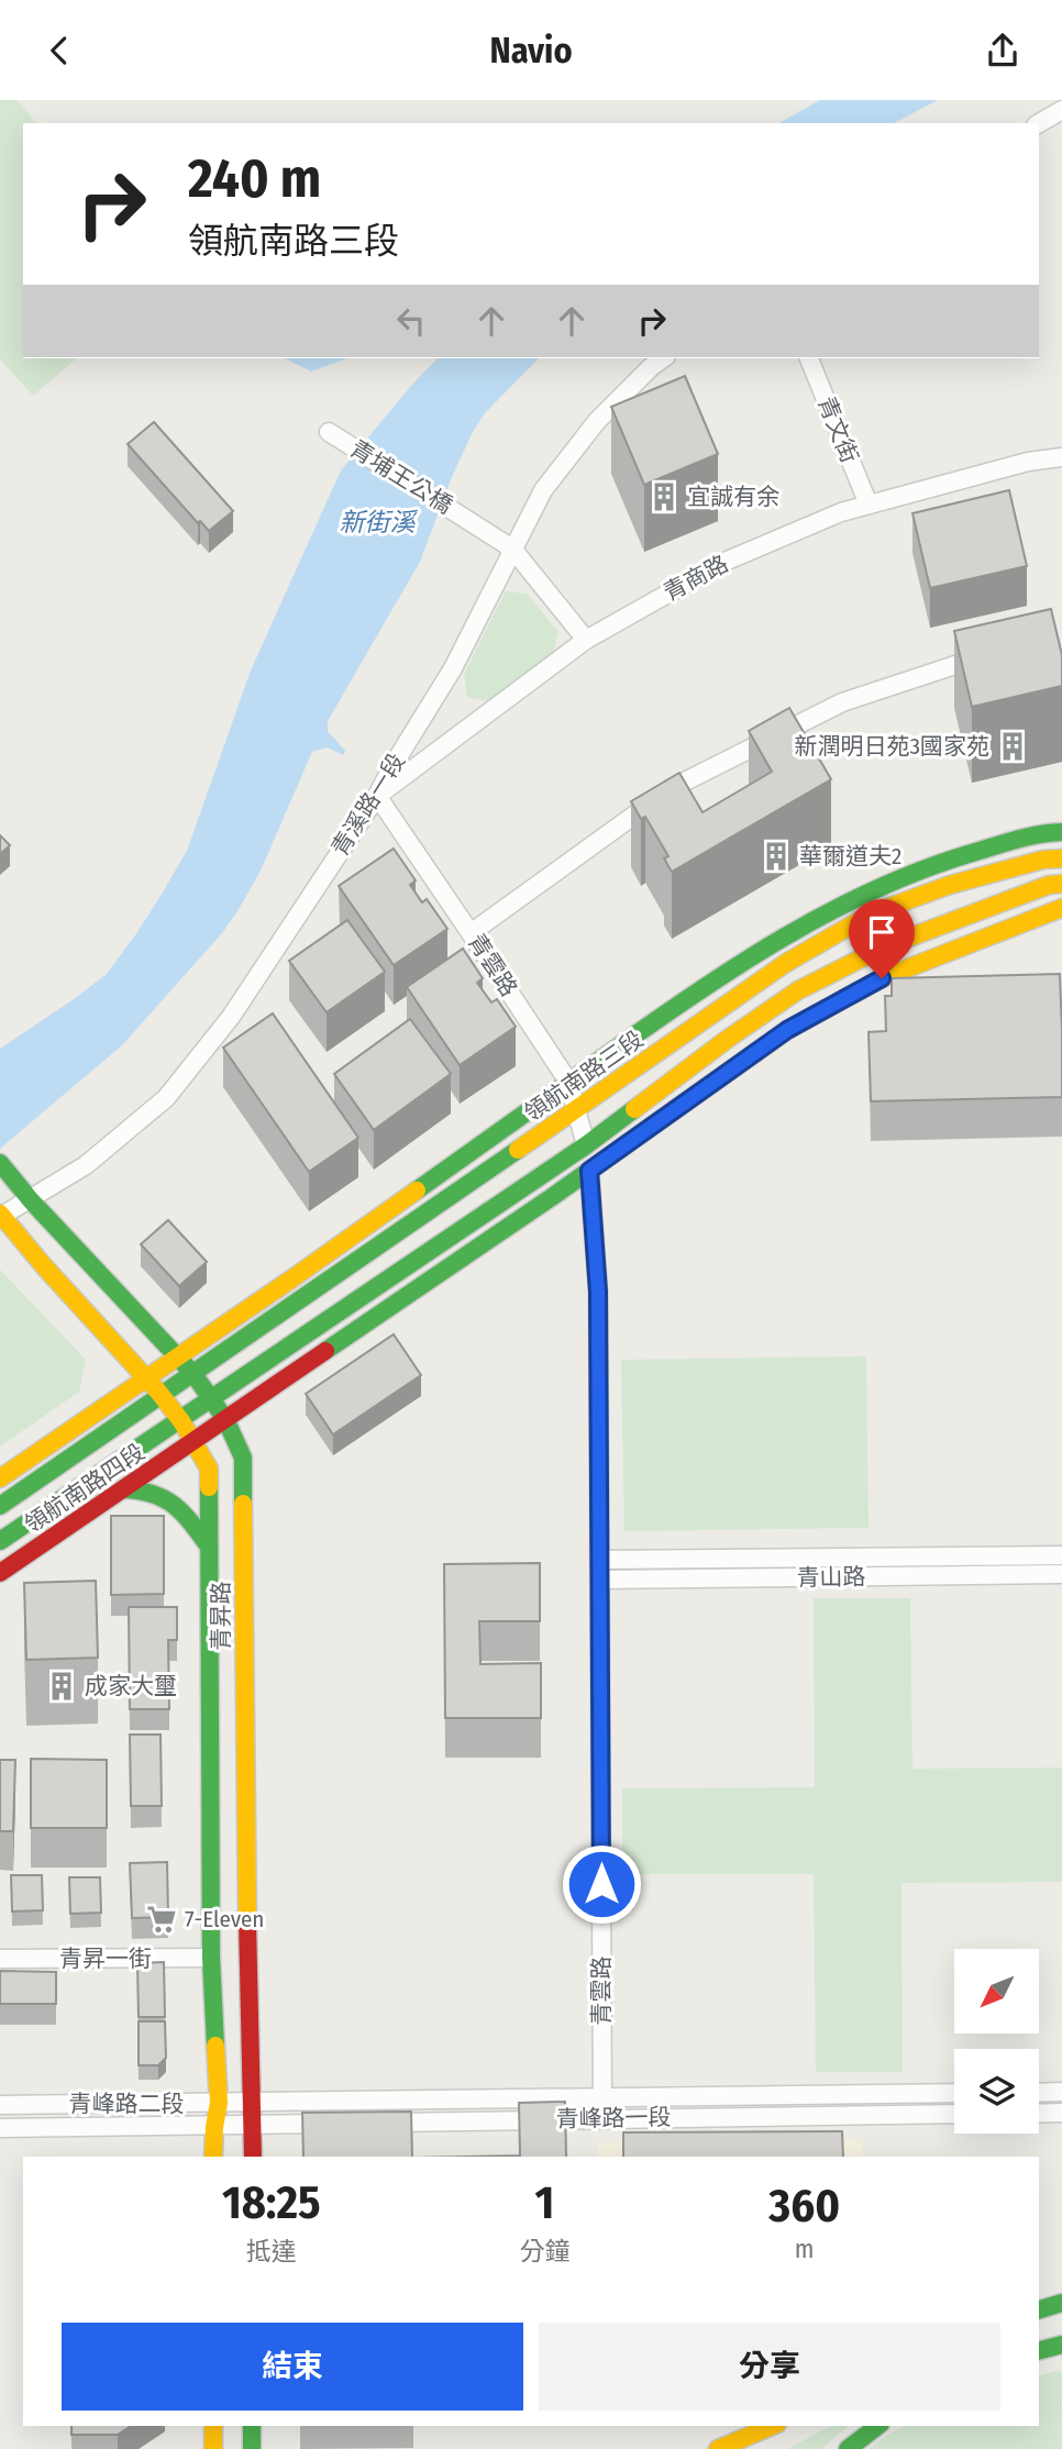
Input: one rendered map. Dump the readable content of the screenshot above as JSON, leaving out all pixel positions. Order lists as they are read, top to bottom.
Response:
{
  "streets": {
    "street": [
      "青文街",
      "青埔王公橋",
      "青商路",
      "青溪路一段",
      "青雲路",
      "領航南路三段",
      "領航南路四段",
      "青山路",
      "青昇路",
      "青昇一街",
      "青峰路二段",
      "青峰路一段"
    ]
  },
  "crossings": [
    ["青文街", "青商路"],
    ["青埔王公橋", "青商路"],
    ["青埔王公橋", "青溪路一段"],
    ["青商路", "青溪路一段"],
    ["青商路", "青雲路"],
    ["青溪路一段", "青雲路"],
    ["青溪路一段", "青昇路"],
    ["青雲路", "領航南路三段"],
    ["青雲路", "青山路"],
    ["青雲路", "青峰路一段"],
    ["領航南路三段", "領航南路四段"],
    ["領航南路三段", "青昇路"],
    ["領航南路四段", "青昇路"],
    ["青昇路", "青昇一街"],
    ["青昇路", "青峰路二段"],
    ["青昇路", "青峰路一段"],
    ["青峰路二段", "青峰路一段"]
  ],
  "water": ["新街溪"],
  "places": {
    "building": [
      "宜誠有余",
      "新潤明日苑3國家苑",
      "華爾道夫2",
      "成家大璽"
    ],
    "supermarket": ["7-Eleven"]
  },
  "north": "bottom left",
  "page": {
    "header": "Navio",
    "turn": ["240 m", "領航南路三段"],
    "eta": [
      "18:25",
      "抵達",
      "1",
      "分鐘",
      "360",
      "m"
    ],
    "buttons": ["結束", "分享"]
  }
}
